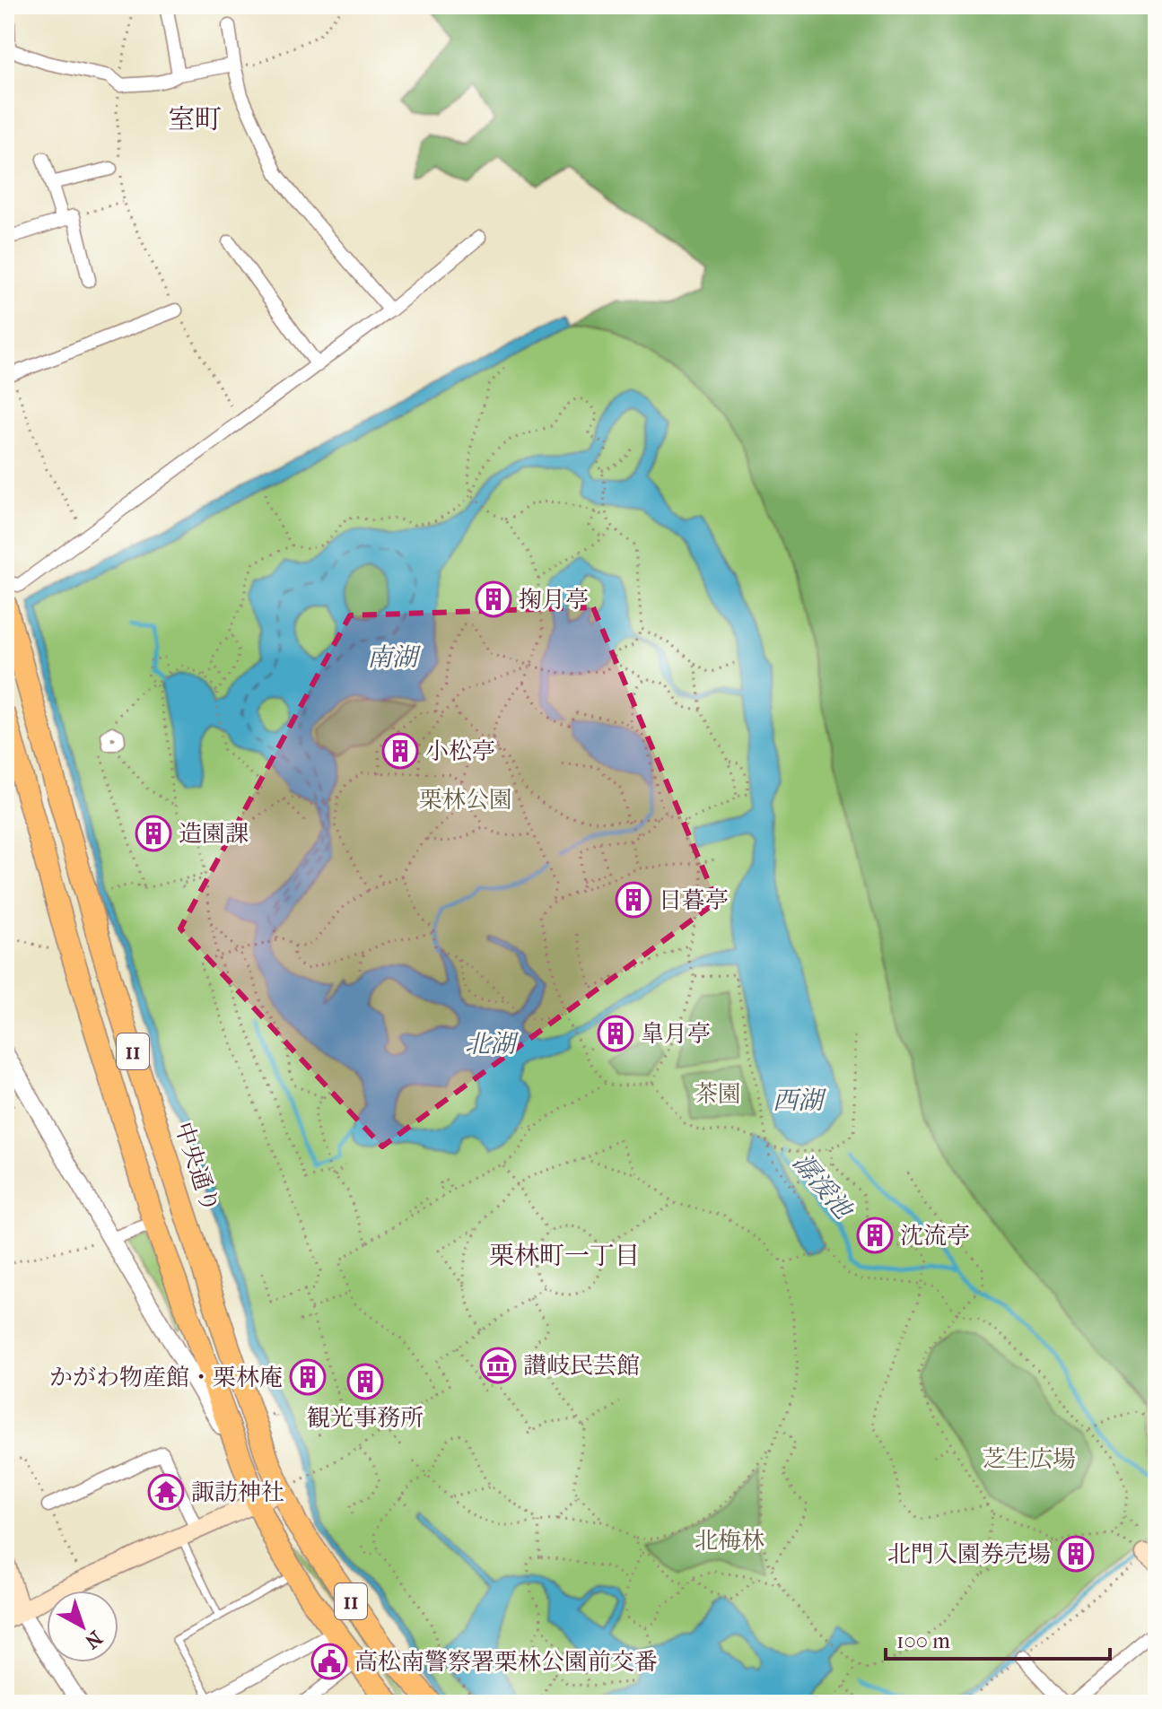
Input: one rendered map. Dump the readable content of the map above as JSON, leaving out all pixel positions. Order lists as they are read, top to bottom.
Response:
{
  "streets": {
    "highway": ["11", "中央通り"]
  },
  "districts": ["室町", "栗林町一丁目"],
  "water": [
    "南湖",
    "北湖",
    "西湖",
    "潺湲池"
  ],
  "parks": [
    "栗林公園",
    "茶園",
    "芝生広場",
    "北梅林"
  ],
  "places": {
    "building": [
      "掬月亭",
      "小松亭",
      "造園課",
      "日暮亭",
      "皐月亭",
      "沈流亭",
      "かがわ物産館・栗林庵",
      "観光事務所",
      "北門入園券売場"
    ],
    "museum": ["讃岐民芸館"],
    "temple": ["諏訪神社"],
    "public building": ["高松南警察署栗林公園前交番"]
  },
  "scale_bar": "100 m",
  "north": "bottom right"
}
